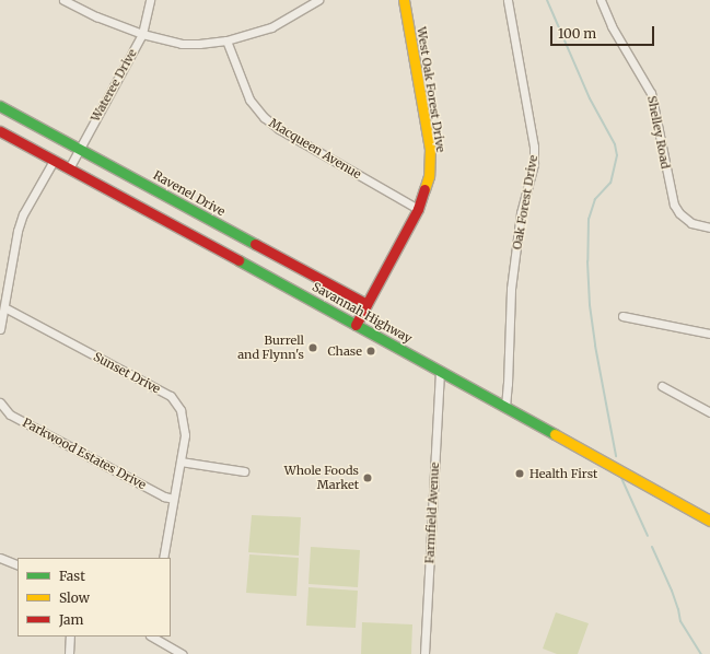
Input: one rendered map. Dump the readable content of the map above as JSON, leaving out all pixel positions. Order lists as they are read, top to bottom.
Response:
{
  "streets": {
    "main road": ["West Oak Forest Drive", "Ravenel Drive", "Savannah Highway"],
    "street": [
      "Wateree Drive",
      "Shelley Road",
      "Macqueen Avenue",
      "Oak Forest Drive",
      "Sunset Drive",
      "Parkwood Estates Drive",
      "Farmfield Avenue"
    ]
  },
  "crossings": [
    ["Wateree Drive", "Ravenel Drive"],
    ["Wateree Drive", "Savannah Highway"],
    ["West Oak Forest Drive", "Macqueen Avenue"],
    ["West Oak Forest Drive", "Ravenel Drive"],
    ["West Oak Forest Drive", "Savannah Highway"],
    ["Oak Forest Drive", "Savannah Highway"],
    ["Savannah Highway", "Farmfield Avenue"],
    ["Sunset Drive", "Parkwood Estates Drive"]
  ],
  "places": [
    "Burrell and Flynn's",
    "Chase",
    "Health First",
    "Whole Foods Market"
  ],
  "legend": ["Fast", "Slow", "Jam"],
  "scale_bar": "100 m"
}
